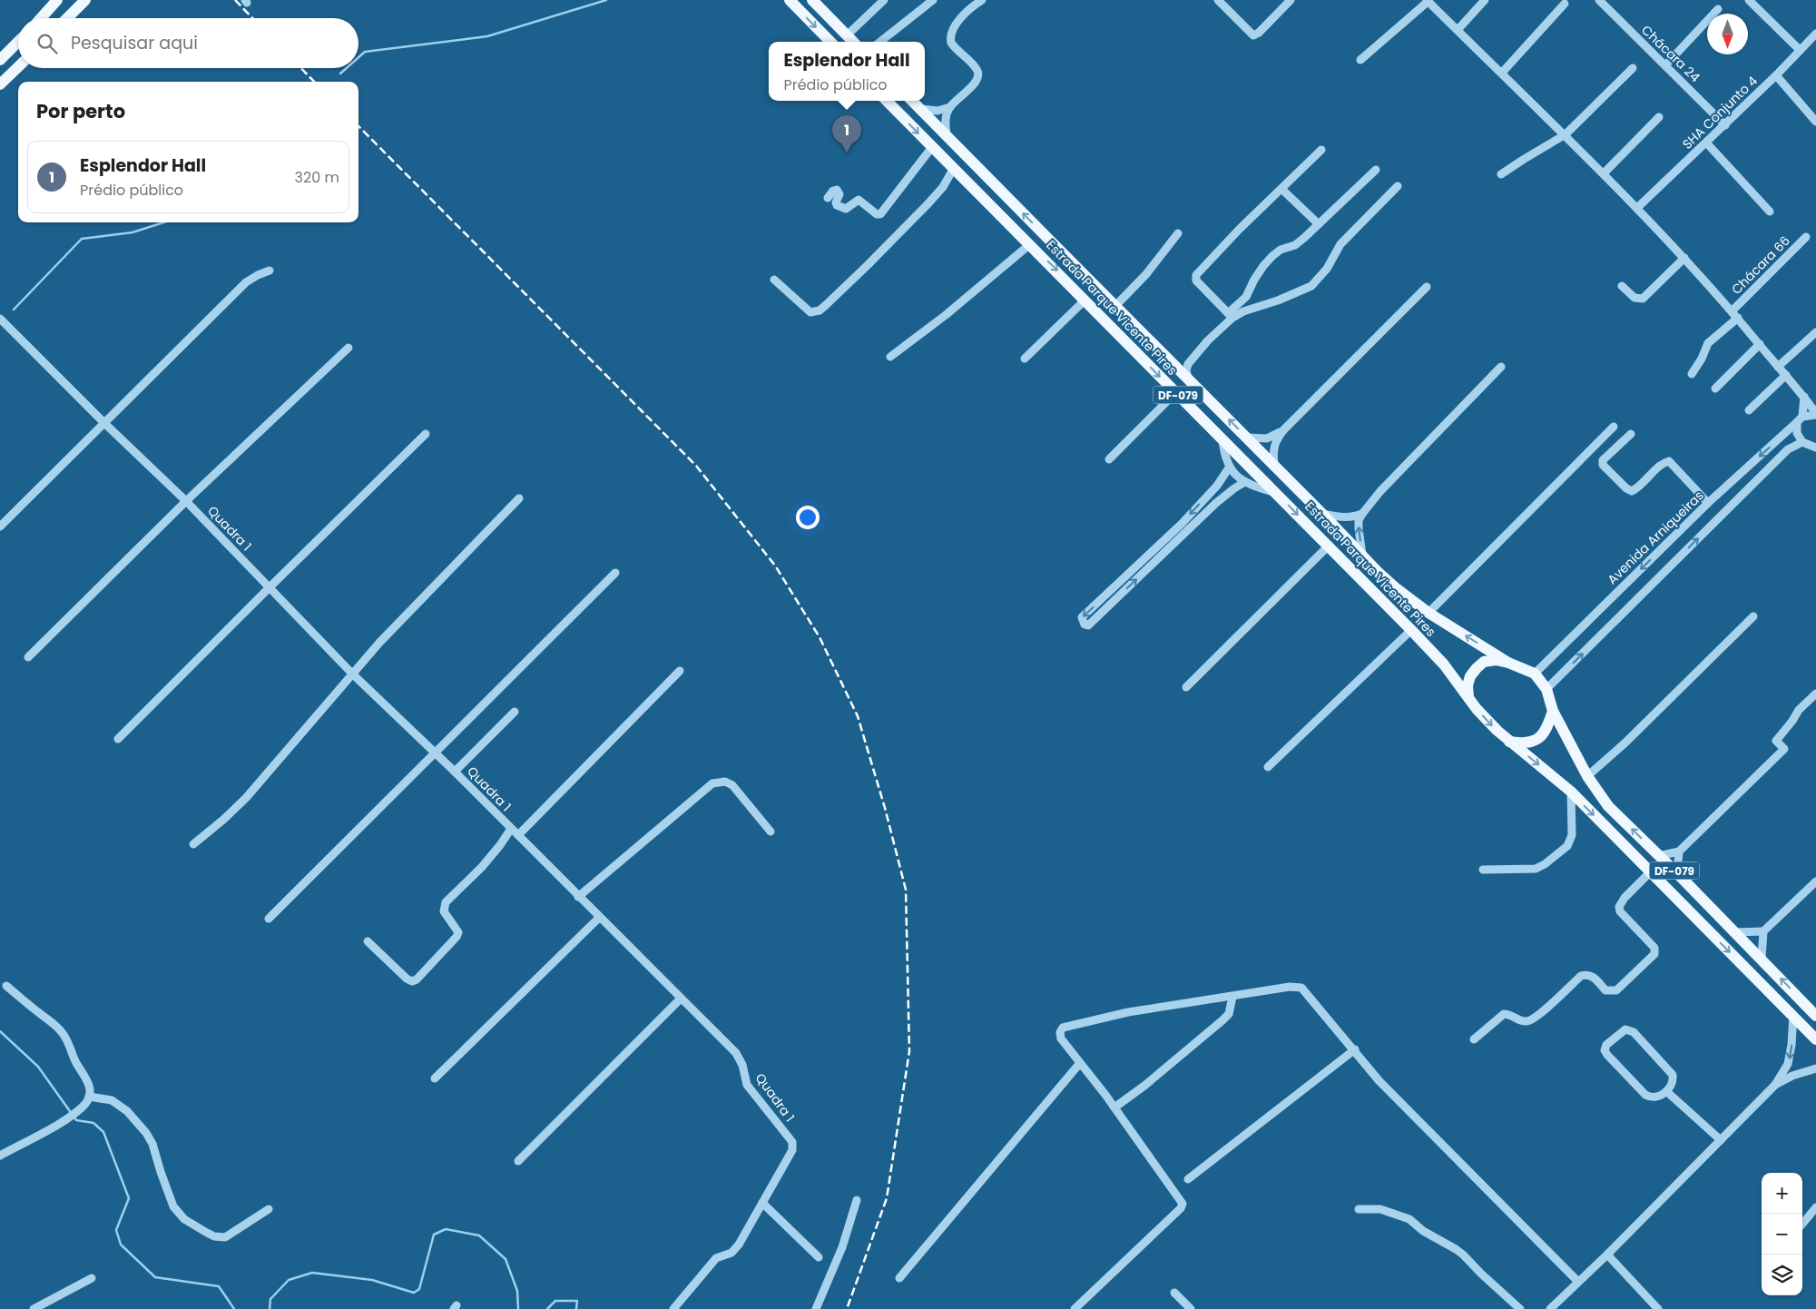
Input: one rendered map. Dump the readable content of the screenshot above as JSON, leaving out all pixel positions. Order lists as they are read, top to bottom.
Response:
{
  "streets": {
    "main road": ["Estrada Parque Vicente Pires", "DF-079"],
    "street": [
      "Chácara 24",
      "SHA Conjunto 4",
      "Chácara 66",
      "Quadra 1",
      "Avenida Arniqueiras"
    ]
  },
  "crossings": [
    ["Chácara 24", "SHA Conjunto 4"],
    ["Estrada Parque Vicente Pires", "DF-079"],
    ["Estrada Parque Vicente Pires", "Avenida Arniqueiras"],
    ["DF-079", "Avenida Arniqueiras"]
  ],
  "north": "bottom",
  "page": {
    "search": "Pesquisar aqui",
    "popup": ["Esplendor Hall", "Prédio público"],
    "heading": "Por perto",
    "pins": "1",
    "list": [
      {
        "mark": "1",
        "name": "Esplendor Hall",
        "note": "Prédio público",
        "value": "320 m"
      }
    ],
    "map_buttons": ["+", "−"]
  }
}
